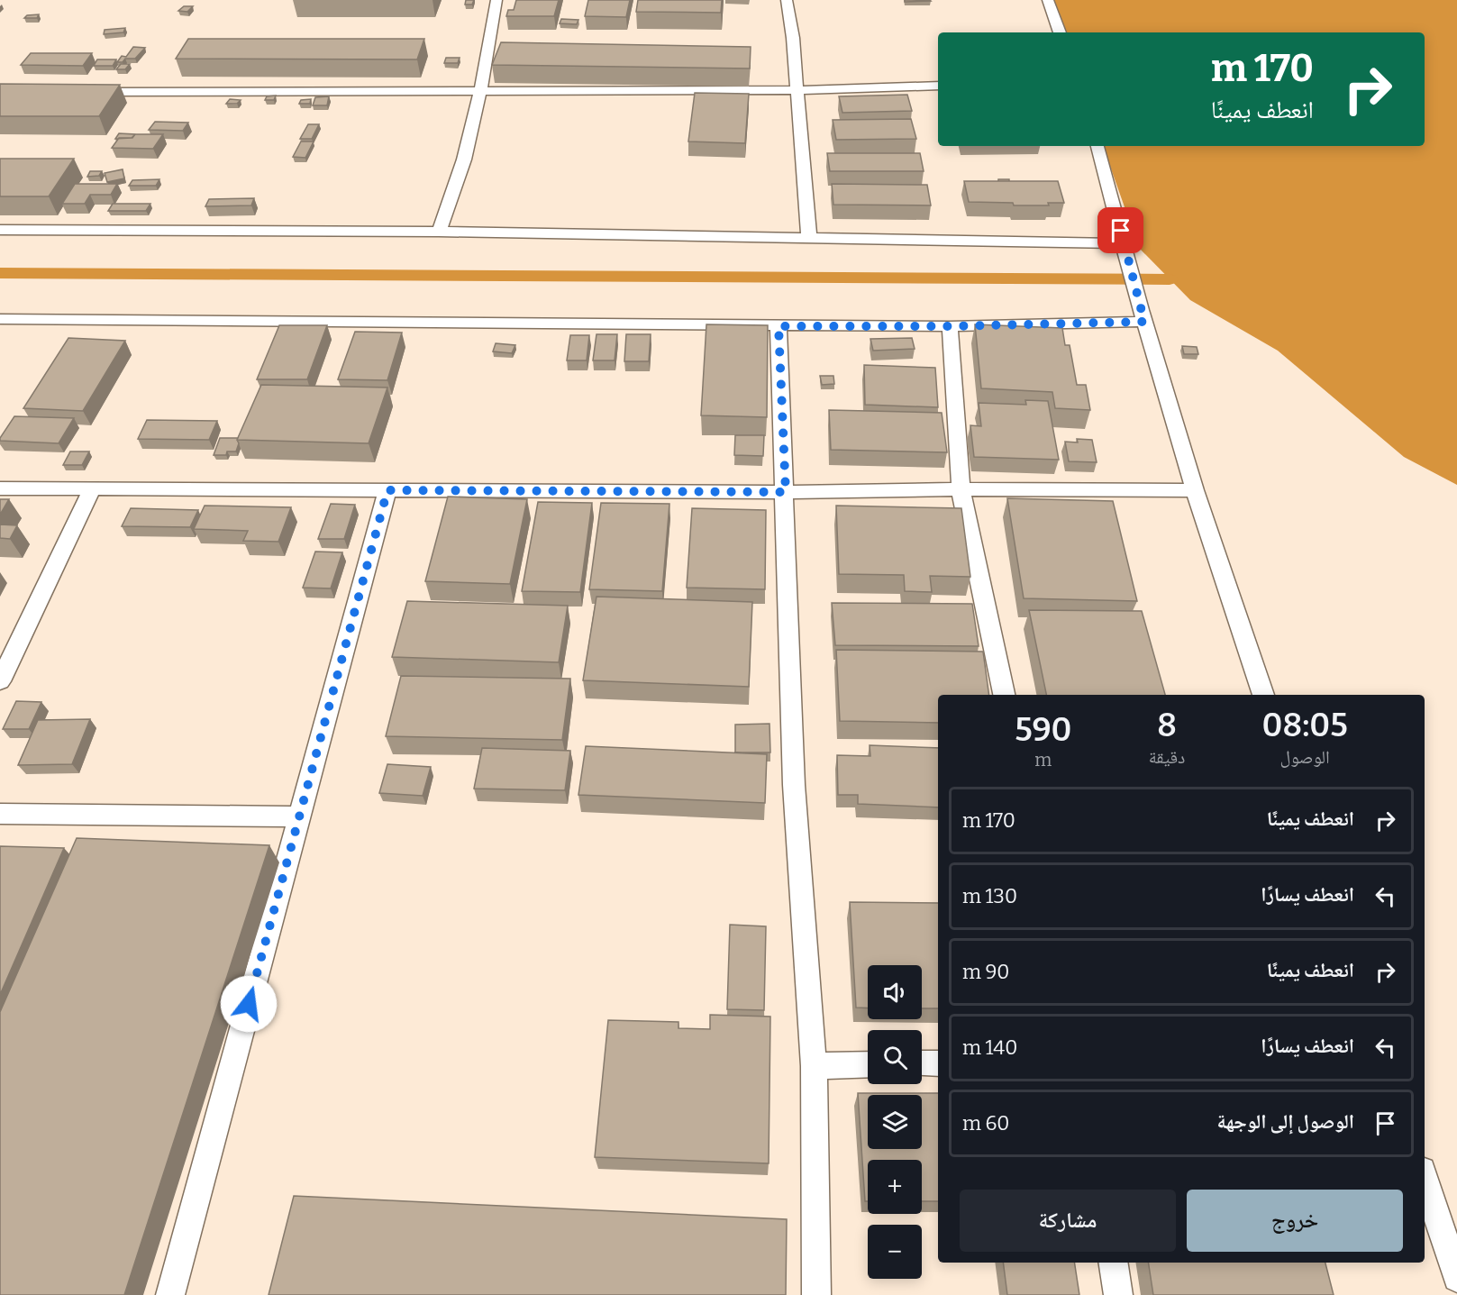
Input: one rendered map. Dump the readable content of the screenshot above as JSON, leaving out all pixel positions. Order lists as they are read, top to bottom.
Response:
{
  "page": {
    "turn": ["170 m", "انعطف يمينًا"],
    "eta": [
      "08:05",
      "الوصول",
      "8",
      "دقيقة",
      "590",
      "m"
    ],
    "list": [
      {
        "name": "انعطف يمينًا",
        "value": "170 m"
      },
      {
        "name": "انعطف يسارًا",
        "value": "130 m"
      },
      {
        "name": "انعطف يمينًا",
        "value": "90 m"
      },
      {
        "name": "انعطف يسارًا",
        "value": "140 m"
      },
      {
        "name": "الوصول إلى الوجهة",
        "value": "60 m"
      }
    ],
    "map_buttons": ["+", "−"],
    "buttons": ["خروج", "مشاركة"]
  }
}
